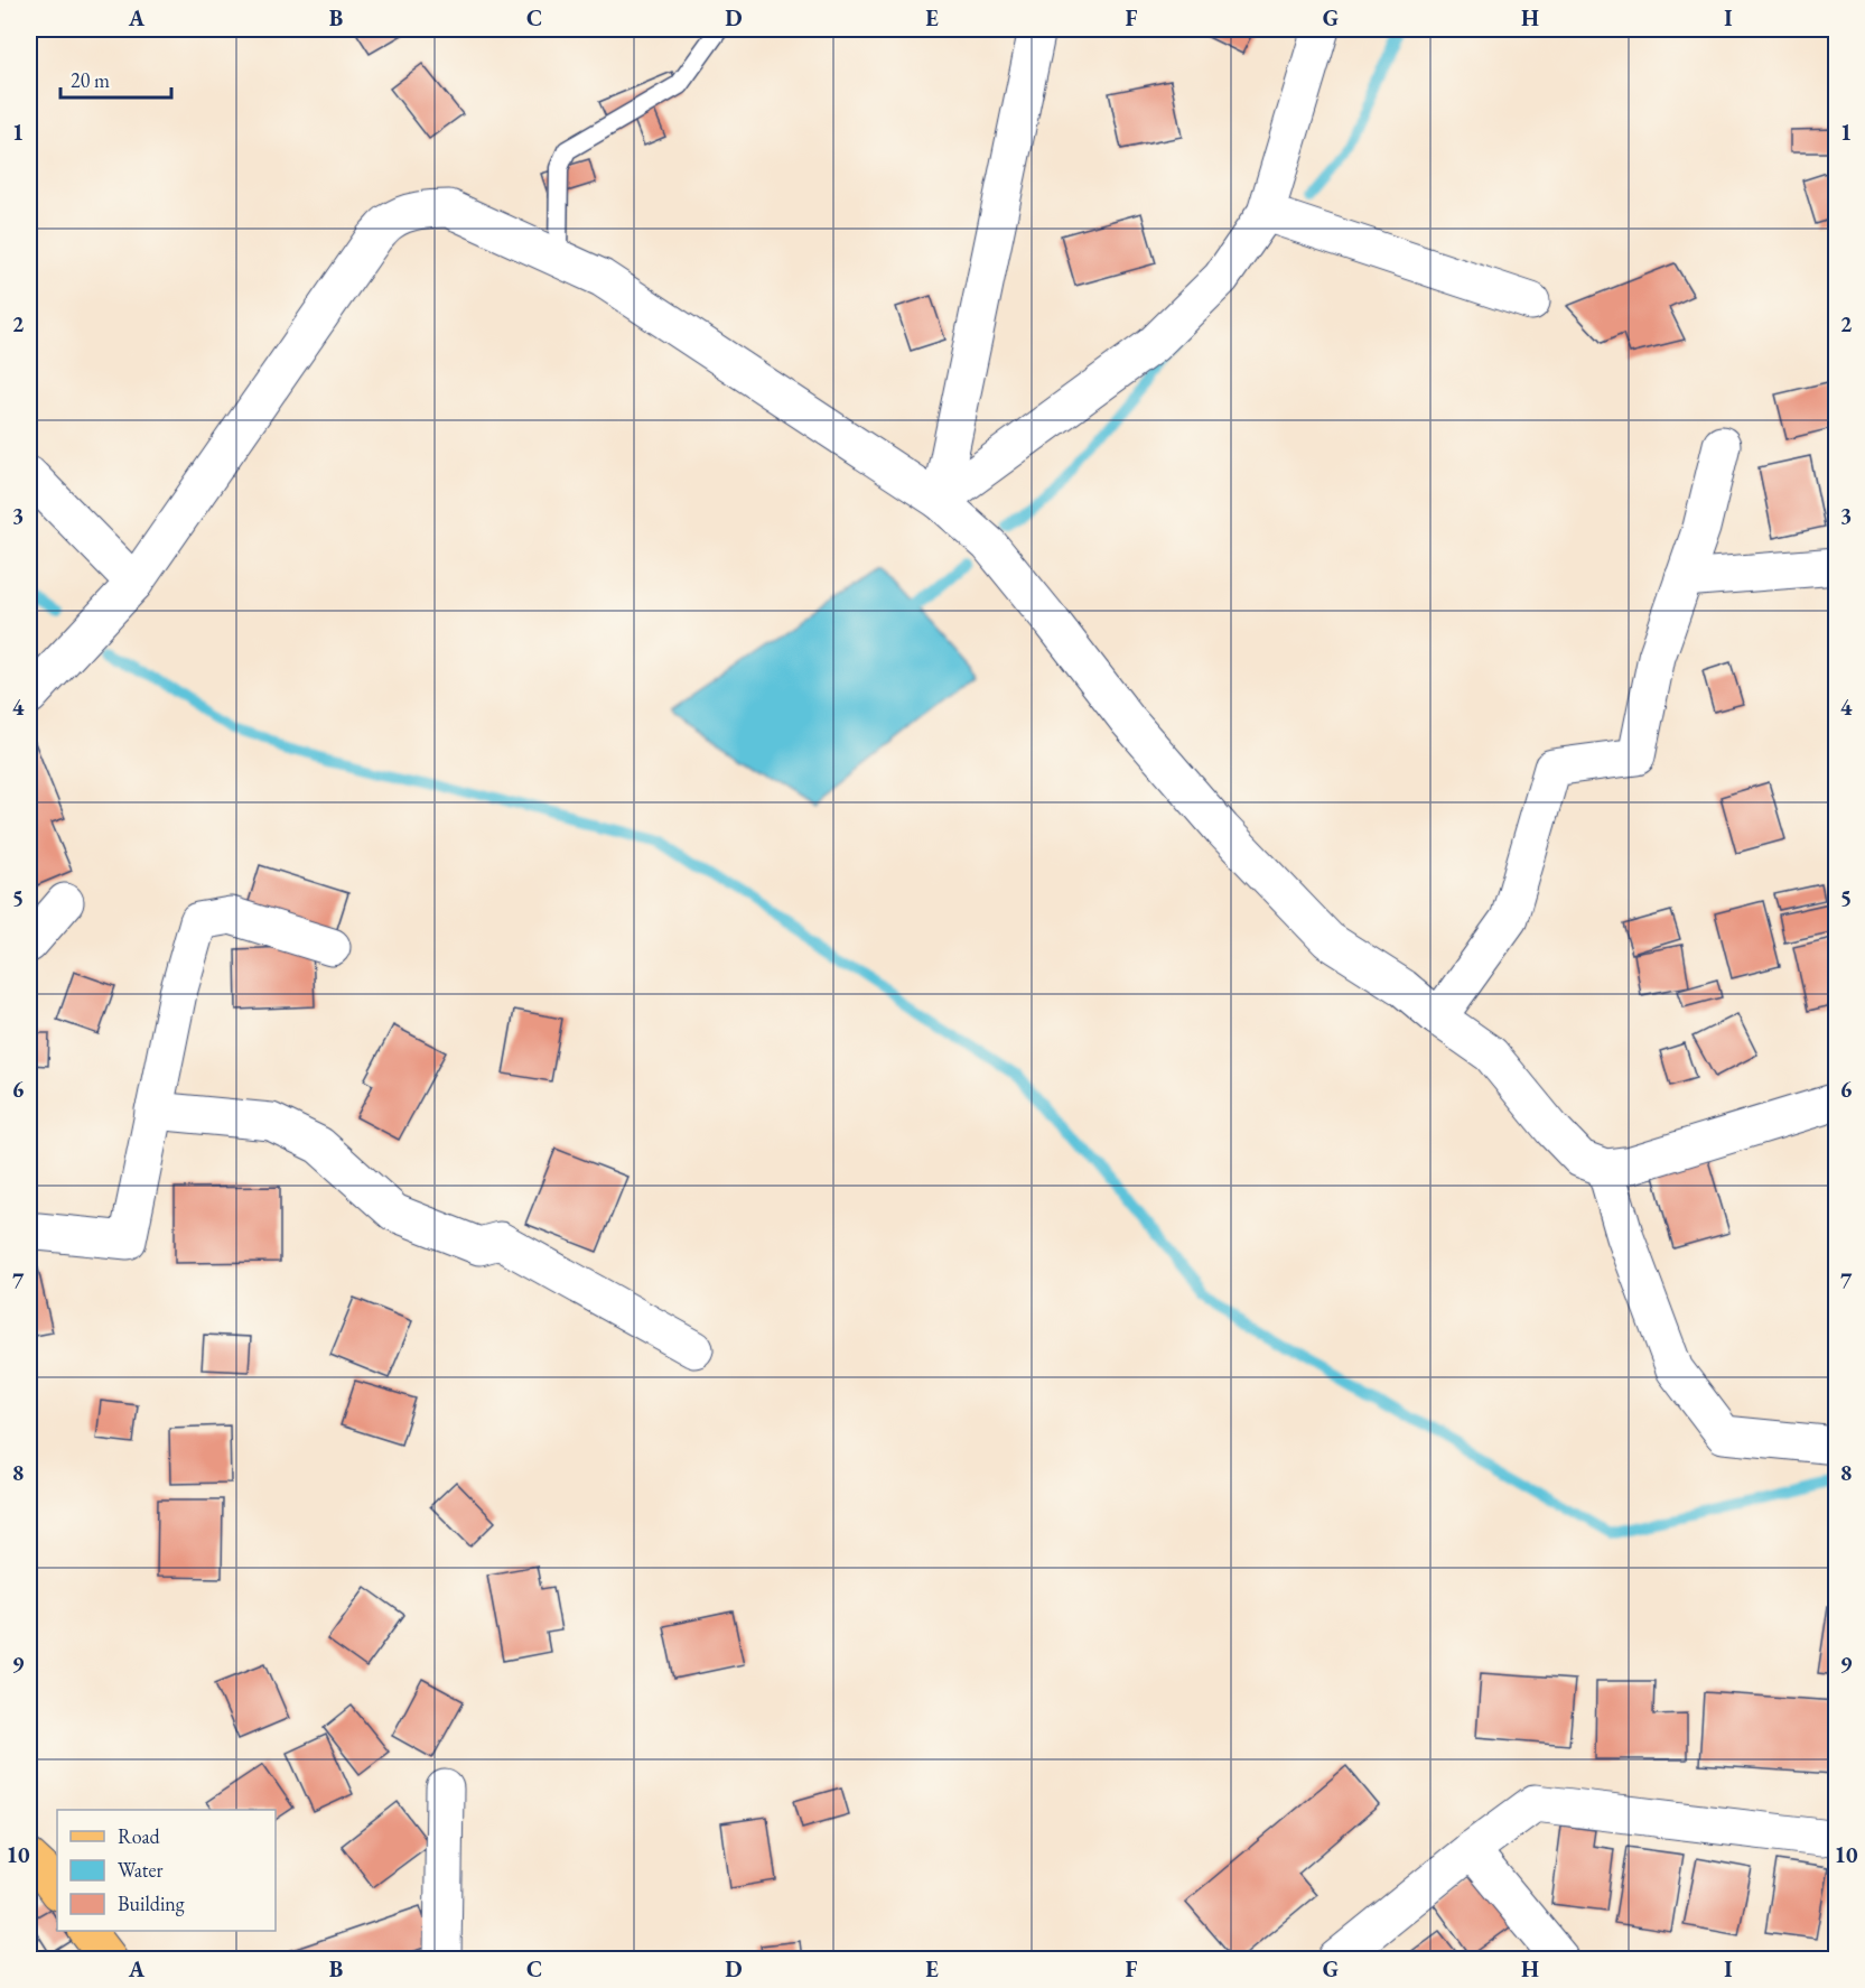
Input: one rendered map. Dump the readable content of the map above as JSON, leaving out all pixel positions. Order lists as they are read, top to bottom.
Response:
{
  "legend": ["Road", "Water", "Building"],
  "scale_bar": "20 m",
  "grid": {
    "columns": [
      "A",
      "B",
      "C",
      "D",
      "E",
      "F",
      "G",
      "H",
      "I"
    ],
    "rows": [
      "1",
      "2",
      "3",
      "4",
      "5",
      "6",
      "7",
      "8",
      "9",
      "10"
    ]
  }
}
